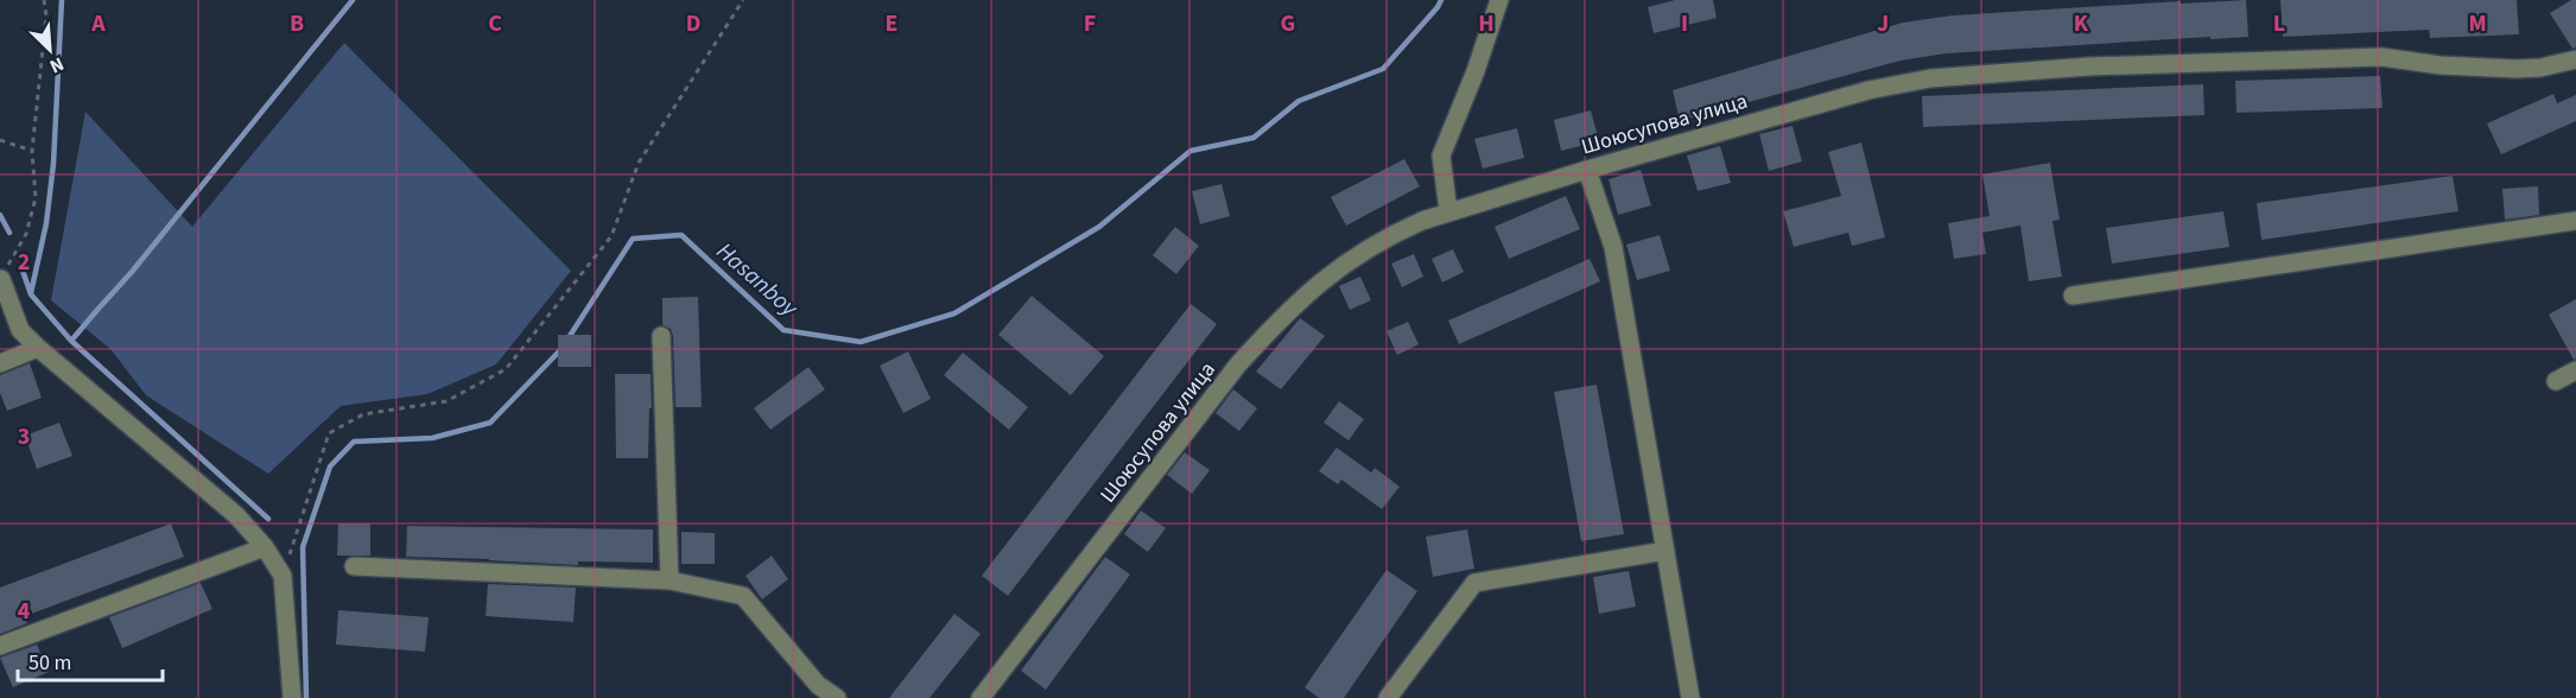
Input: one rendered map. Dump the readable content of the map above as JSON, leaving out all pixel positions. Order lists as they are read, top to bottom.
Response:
{
  "streets": {
    "street": ["Шоюсупова улица"]
  },
  "water": ["Hasanboy"],
  "scale_bar": "50 m",
  "north": "bottom right",
  "grid": {
    "columns": [
      "A",
      "B",
      "C",
      "D",
      "E",
      "F",
      "G",
      "H",
      "I",
      "J",
      "K",
      "L",
      "M"
    ],
    "rows": ["2", "3", "4"]
  }
}
